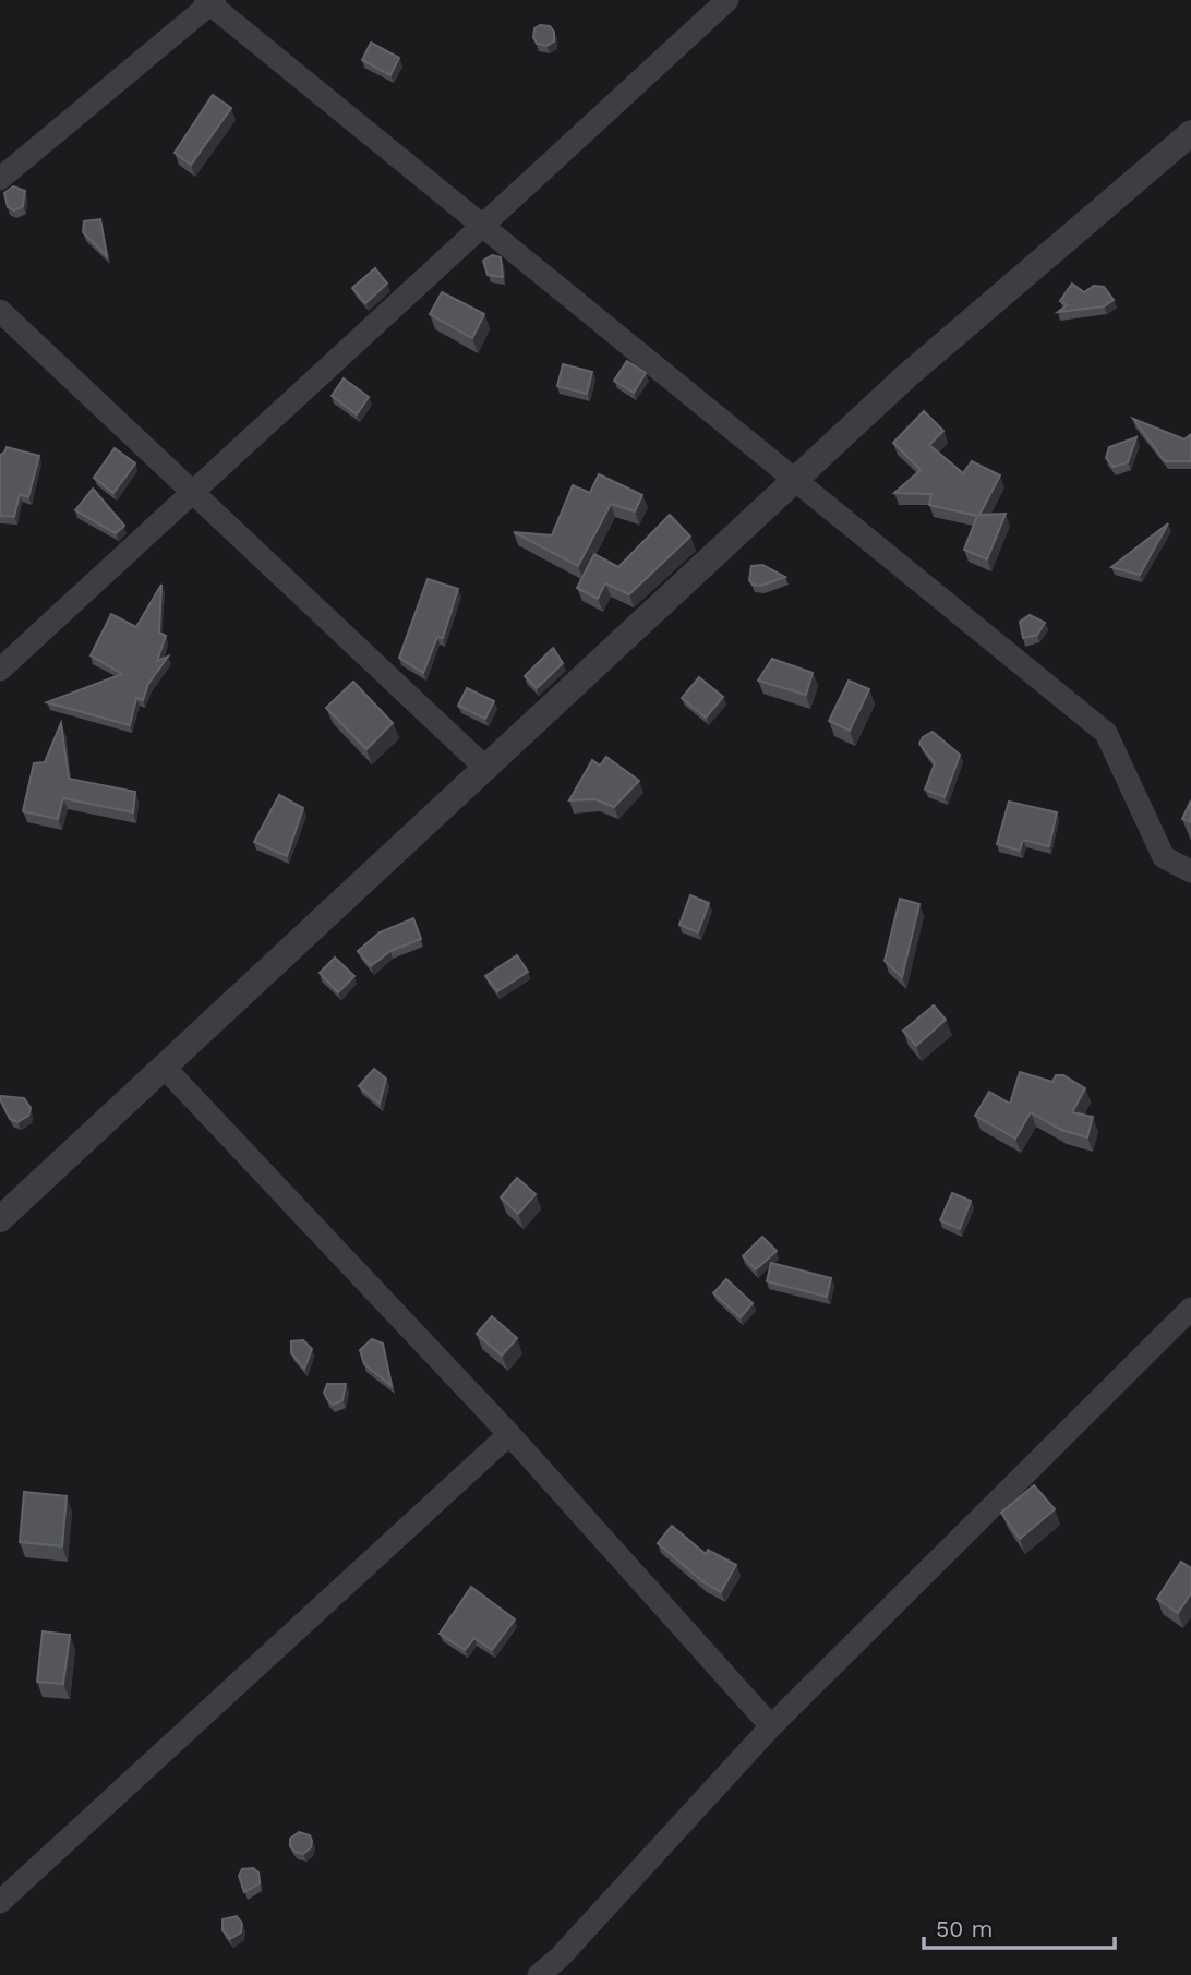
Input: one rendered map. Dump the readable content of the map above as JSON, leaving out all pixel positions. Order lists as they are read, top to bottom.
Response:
{
  "scale_bar": "50 m"
}
